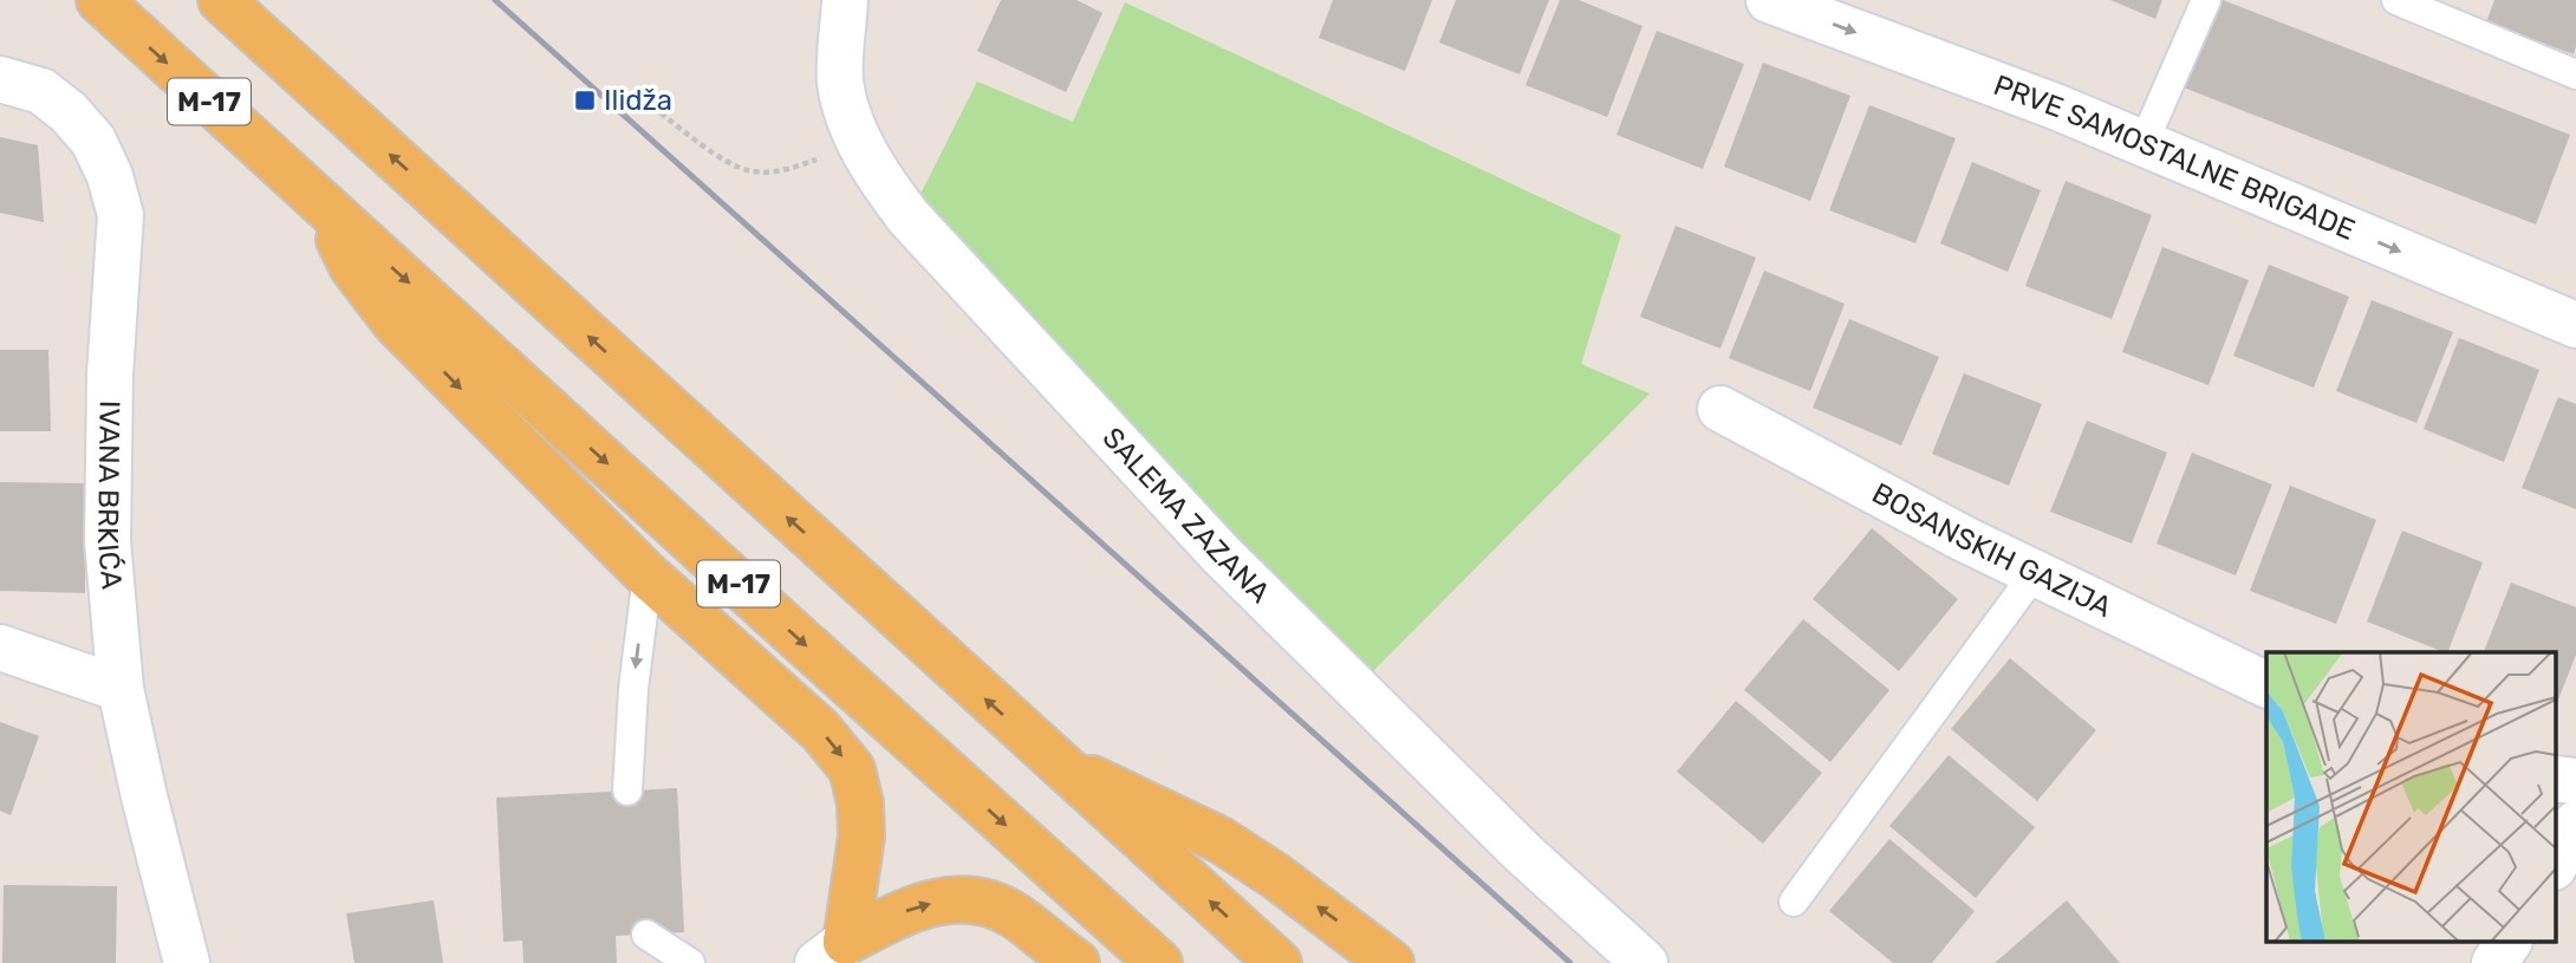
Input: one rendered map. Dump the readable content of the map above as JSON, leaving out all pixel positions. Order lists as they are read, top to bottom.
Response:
{
  "streets": {
    "highway": ["M-17"],
    "street": [
      "PRVE SAMOSTALNE BRIGADE",
      "IVANA BRKIĆA",
      "SALEMA ZAZANA",
      "BOSANSKIH GAZIJA"
    ]
  },
  "one_way": ["PRVE SAMOSTALNE BRIGADE"],
  "places": {
    "transit": ["Ilidža"]
  }
}
